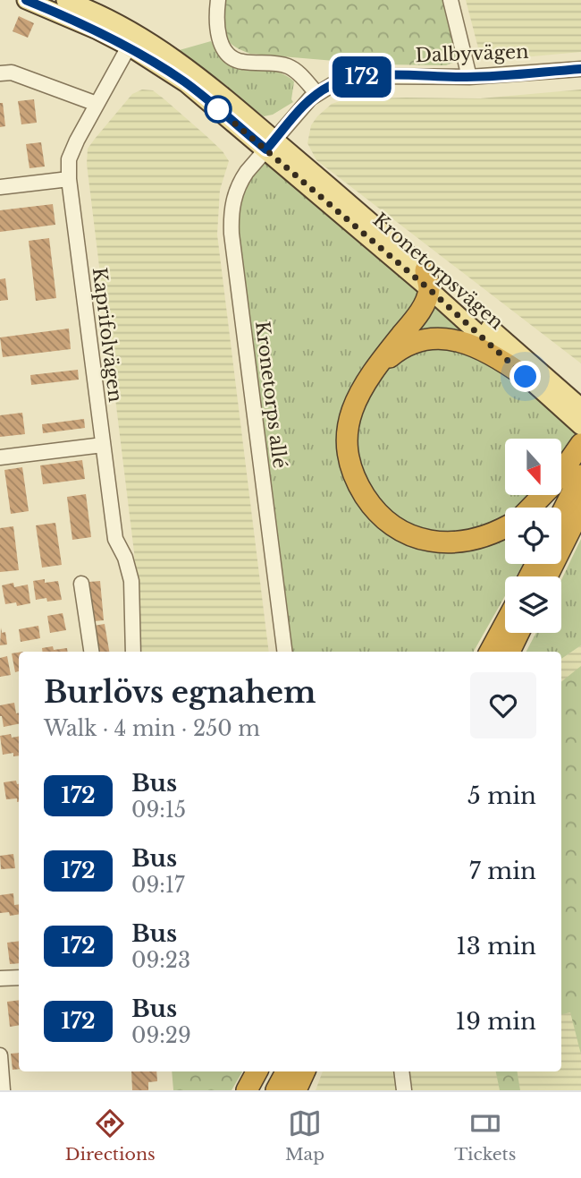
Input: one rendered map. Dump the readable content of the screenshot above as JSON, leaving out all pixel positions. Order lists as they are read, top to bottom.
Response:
{
  "streets": {
    "main road": ["Kronetorpsvägen"],
    "street": ["Dalbyvägen", "Kaprifolvägen", "Kronetorps allé"]
  },
  "crossings": [
    ["Dalbyvägen", "Kronetorpsvägen"],
    ["Dalbyvägen", "Kronetorps allé"],
    ["Kronetorpsvägen", "Kronetorps allé"]
  ],
  "lines": ["bus line 172"],
  "north": "bottom",
  "page": {
    "on_map": "172",
    "heading": ["Burlövs egnahem", "Walk · 4 min · 250 m"],
    "list": [
      {
        "mark": "172",
        "name": "Bus",
        "note": "09:15",
        "value": "5 min"
      },
      {
        "mark": "172",
        "name": "Bus",
        "note": "09:17",
        "value": "7 min"
      },
      {
        "mark": "172",
        "name": "Bus",
        "note": "09:23",
        "value": "13 min"
      },
      {
        "mark": "172",
        "name": "Bus",
        "note": "09:29",
        "value": "19 min"
      }
    ],
    "tabs": ["Directions", "Map", "Tickets"]
  }
}
